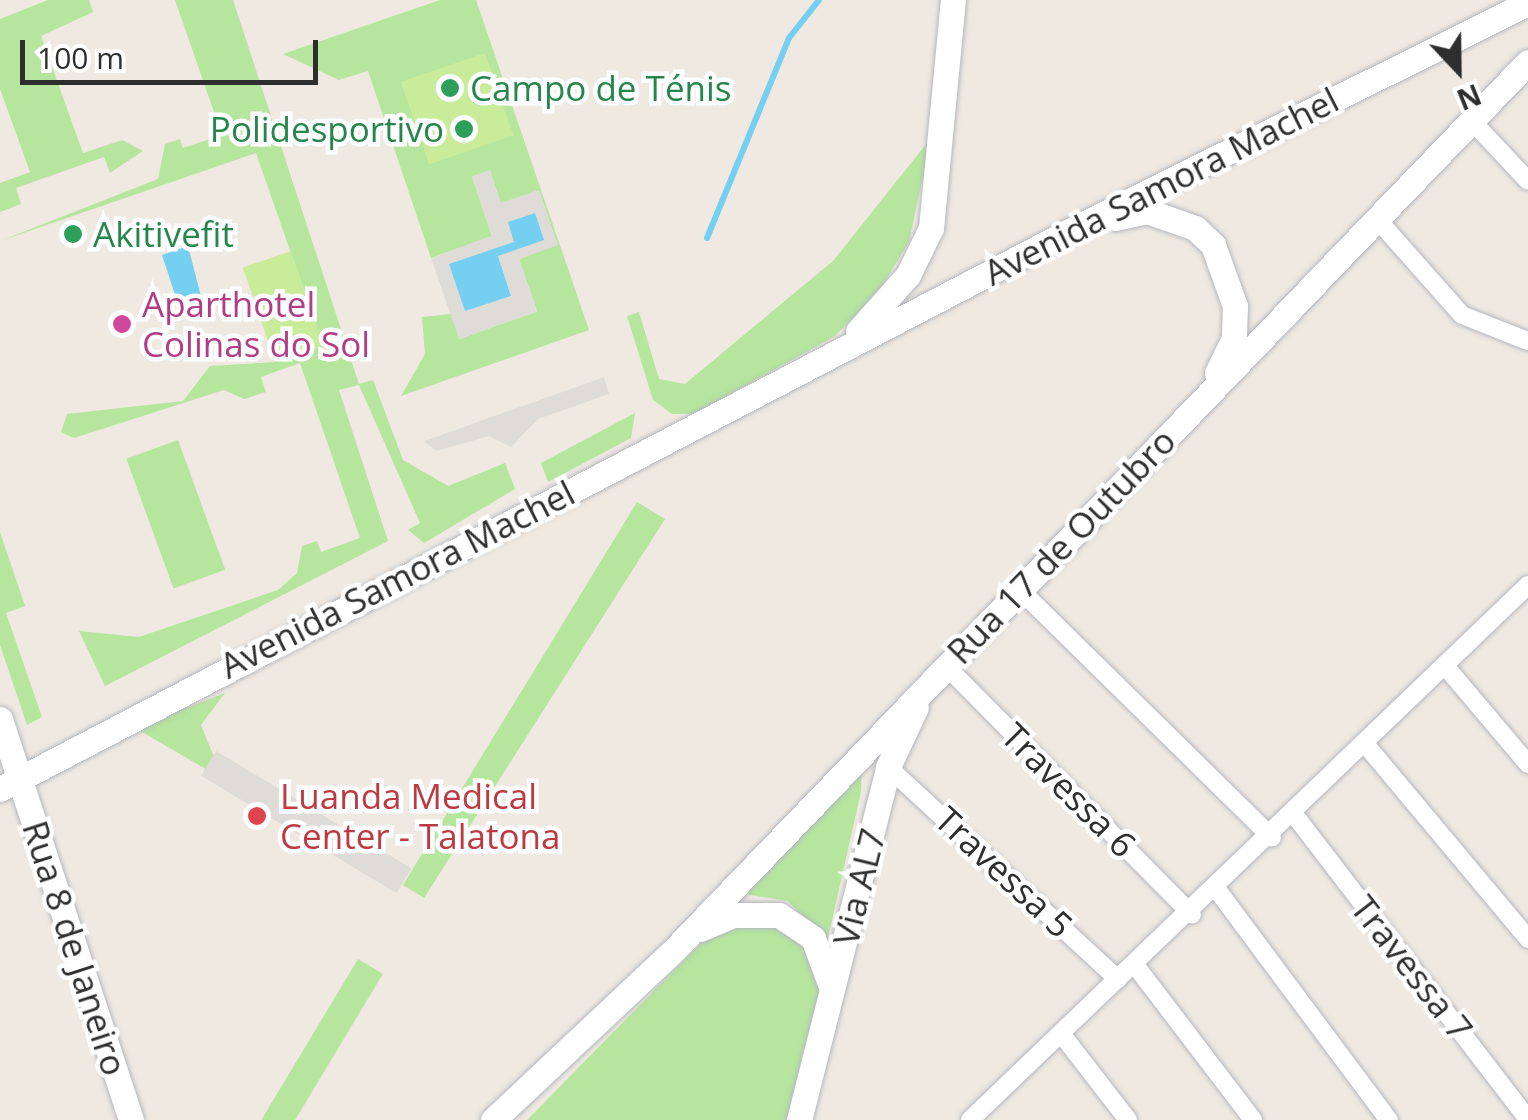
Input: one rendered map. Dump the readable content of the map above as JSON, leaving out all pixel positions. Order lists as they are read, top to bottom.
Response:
{
  "streets": {
    "main road": [
      "Avenida Samora Machel",
      "Rua 17 de Outubro",
      "Via AL7",
      "Rua 8 de Janeiro"
    ],
    "street": ["Travessa 6", "Travessa 5", "Travessa 7"]
  },
  "crossings": [
    ["Avenida Samora Machel", "Rua 8 de Janeiro"],
    ["Rua 17 de Outubro", "Travessa 6"],
    ["Rua 17 de Outubro", "Via AL7"],
    ["Travessa 6", "Via AL7"],
    ["Travessa 5", "Via AL7"]
  ],
  "places": [
    "Campo de Ténis",
    "Polidesportivo",
    "Akitivefit",
    "Aparthotel Colinas do Sol",
    "Luanda Medical Center - Talatona"
  ],
  "scale_bar": "100 m",
  "north": "bottom"
}
